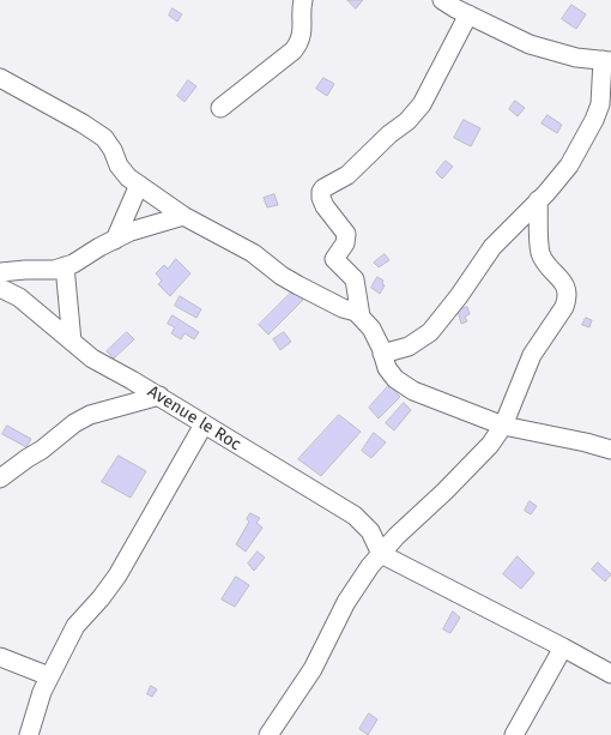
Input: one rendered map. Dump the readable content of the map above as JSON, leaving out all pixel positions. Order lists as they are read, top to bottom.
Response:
{
  "streets": {
    "street": ["Avenue le Roc"]
  }
}
